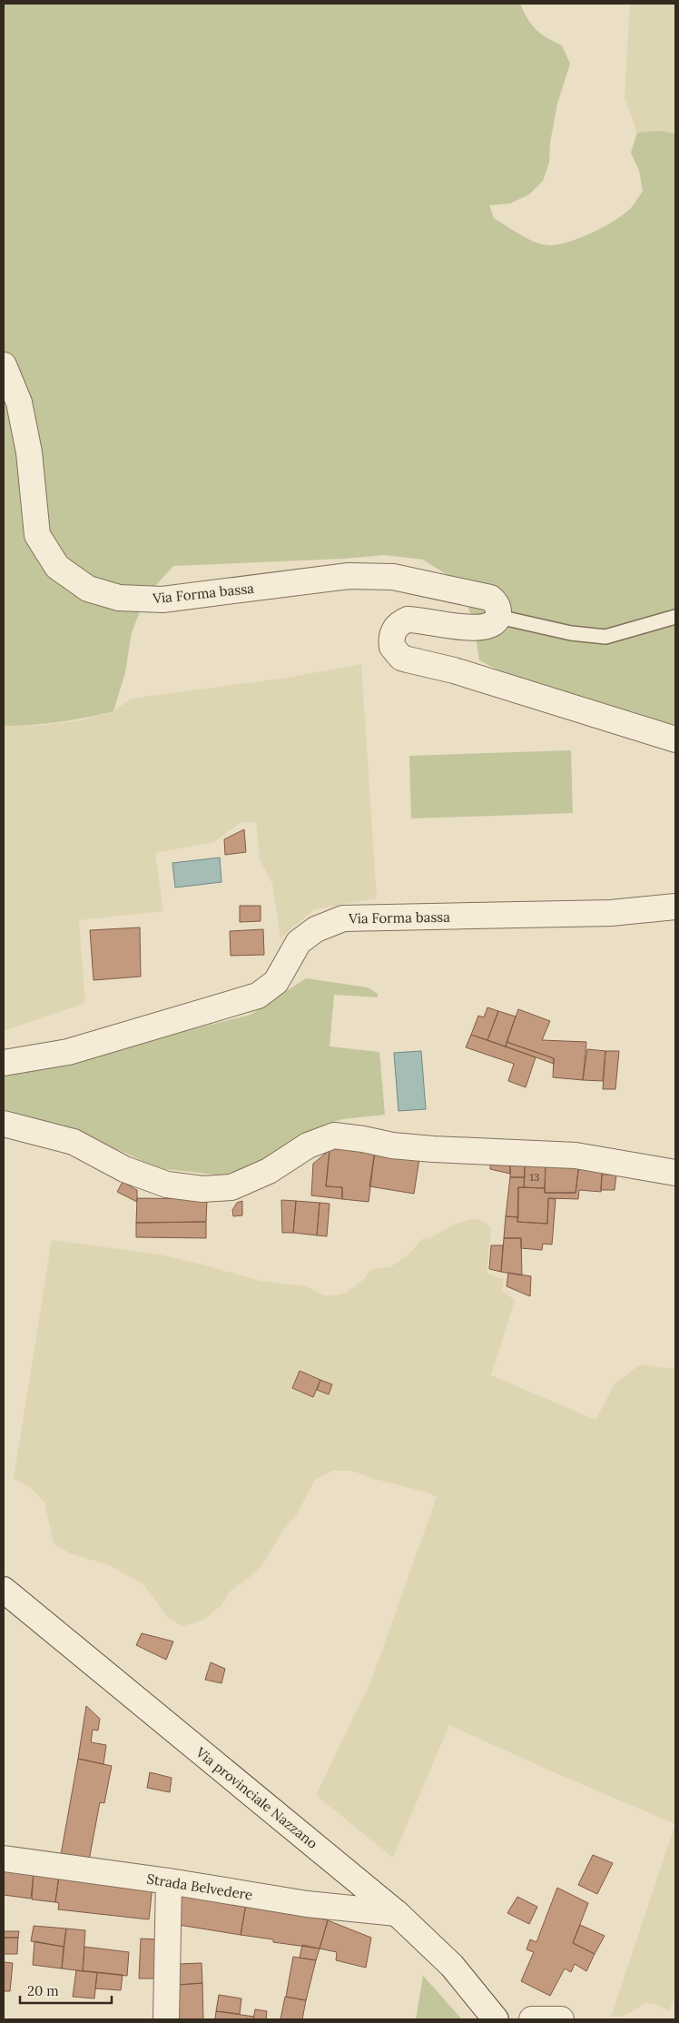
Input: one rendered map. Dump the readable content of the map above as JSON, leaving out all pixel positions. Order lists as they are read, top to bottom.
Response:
{
  "streets": {
    "street": ["Via Forma bassa", "Via provinciale Nazzano", "Strada Belvedere"]
  },
  "crossings": [
    ["Via provinciale Nazzano", "Strada Belvedere"]
  ],
  "house_numbers": ["13"],
  "scale_bar": "20 m"
}
